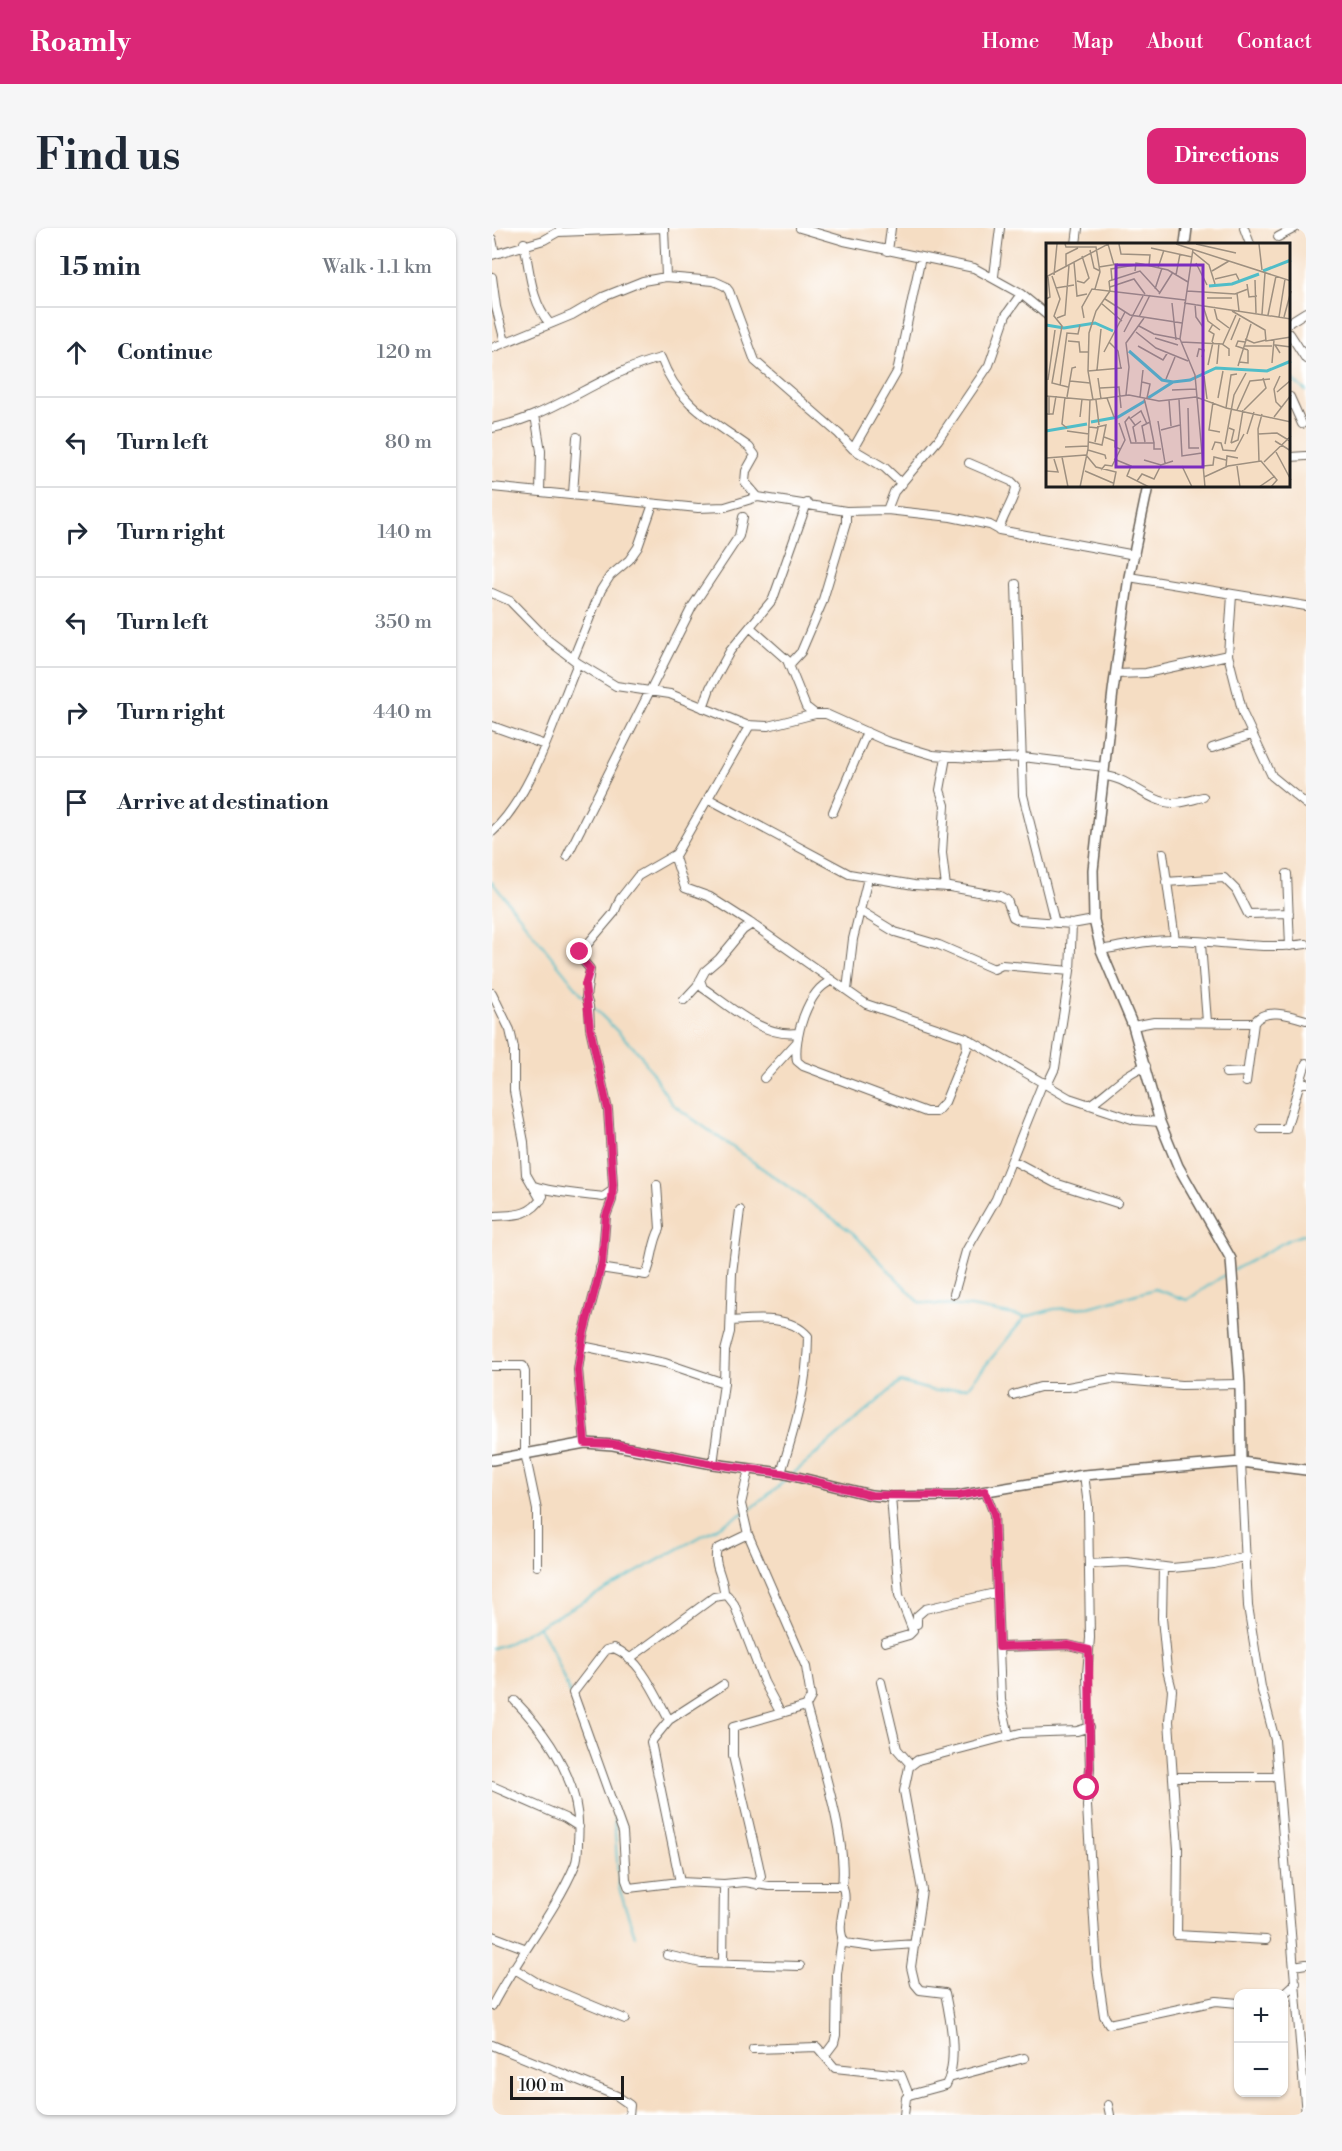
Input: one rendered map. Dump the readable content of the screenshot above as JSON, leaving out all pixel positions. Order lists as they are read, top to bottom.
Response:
{
  "scale_bar": "100 m",
  "page": {
    "header": "Roamly",
    "nav": [
      "Home",
      "Map",
      "About",
      "Contact"
    ],
    "buttons": "Directions",
    "title": "Find us",
    "heading": ["15 min", "Walk · 1.1 km"],
    "list": [
      ["Continue", "120 m"],
      ["Turn left", "80 m"],
      ["Turn right", "140 m"],
      ["Turn left", "350 m"],
      ["Turn right", "440 m"],
      "Arrive at destination"
    ],
    "map_buttons": ["+", "−"],
    "scale": "100 m"
  }
}
